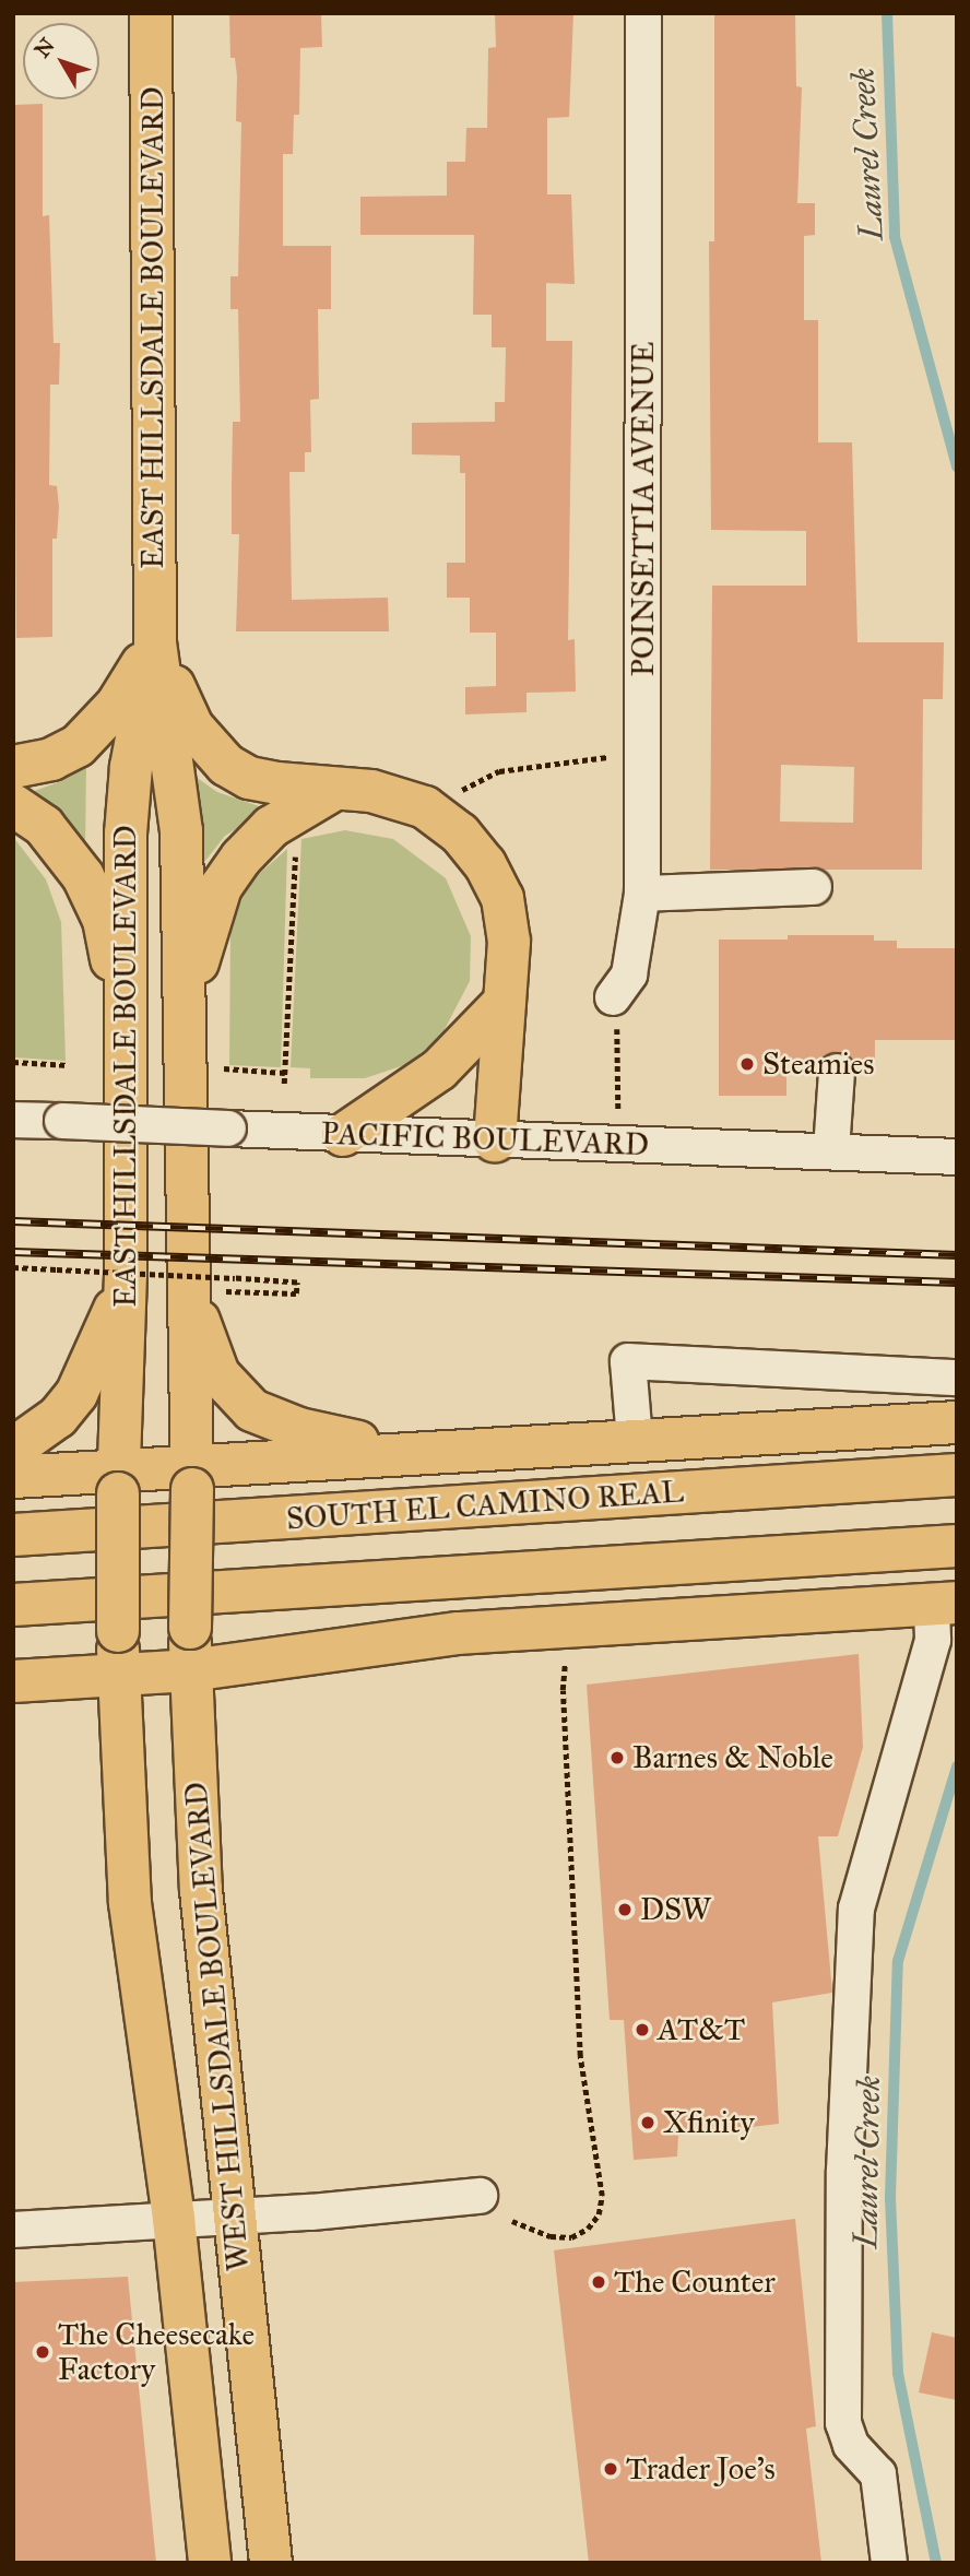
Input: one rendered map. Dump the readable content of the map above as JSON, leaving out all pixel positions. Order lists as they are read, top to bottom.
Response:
{
  "streets": {
    "main road": ["EAST HILLSDALE BOULEVARD", "SOUTH EL CAMINO REAL", "WEST HILLSDALE BOULEVARD"],
    "street": ["POINSETTIA AVENUE", "PACIFIC BOULEVARD"]
  },
  "crossings": [
    ["EAST HILLSDALE BOULEVARD", "WEST HILLSDALE BOULEVARD"]
  ],
  "water": ["Laurel Creek"],
  "places": [
    "Steamies",
    "Barnes & Noble",
    "DSW",
    "AT&T",
    "Xfinity",
    "The Counter",
    "The Cheesecake Factory",
    "Trader Joe's"
  ],
  "north": "top left"
}
